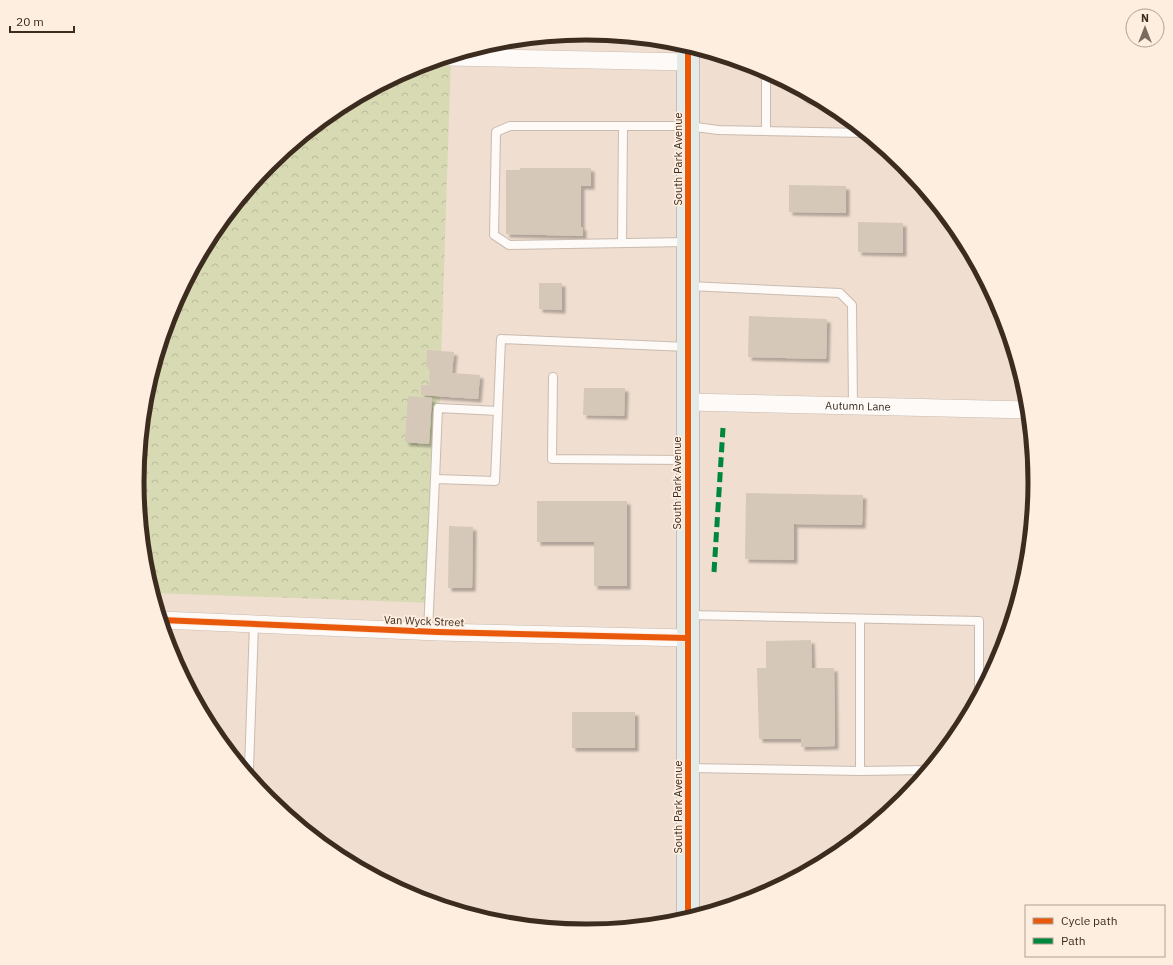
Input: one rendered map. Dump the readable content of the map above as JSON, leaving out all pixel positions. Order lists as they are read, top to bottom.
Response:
{
  "streets": {
    "main road": ["South Park Avenue"],
    "street": ["Autumn Lane", "Van Wyck Street"]
  },
  "crossings": [
    ["South Park Avenue", "Autumn Lane"],
    ["South Park Avenue", "Van Wyck Street"]
  ],
  "legend": ["Cycle path", "Path"],
  "scale_bar": "20 m",
  "north": "top"
}
